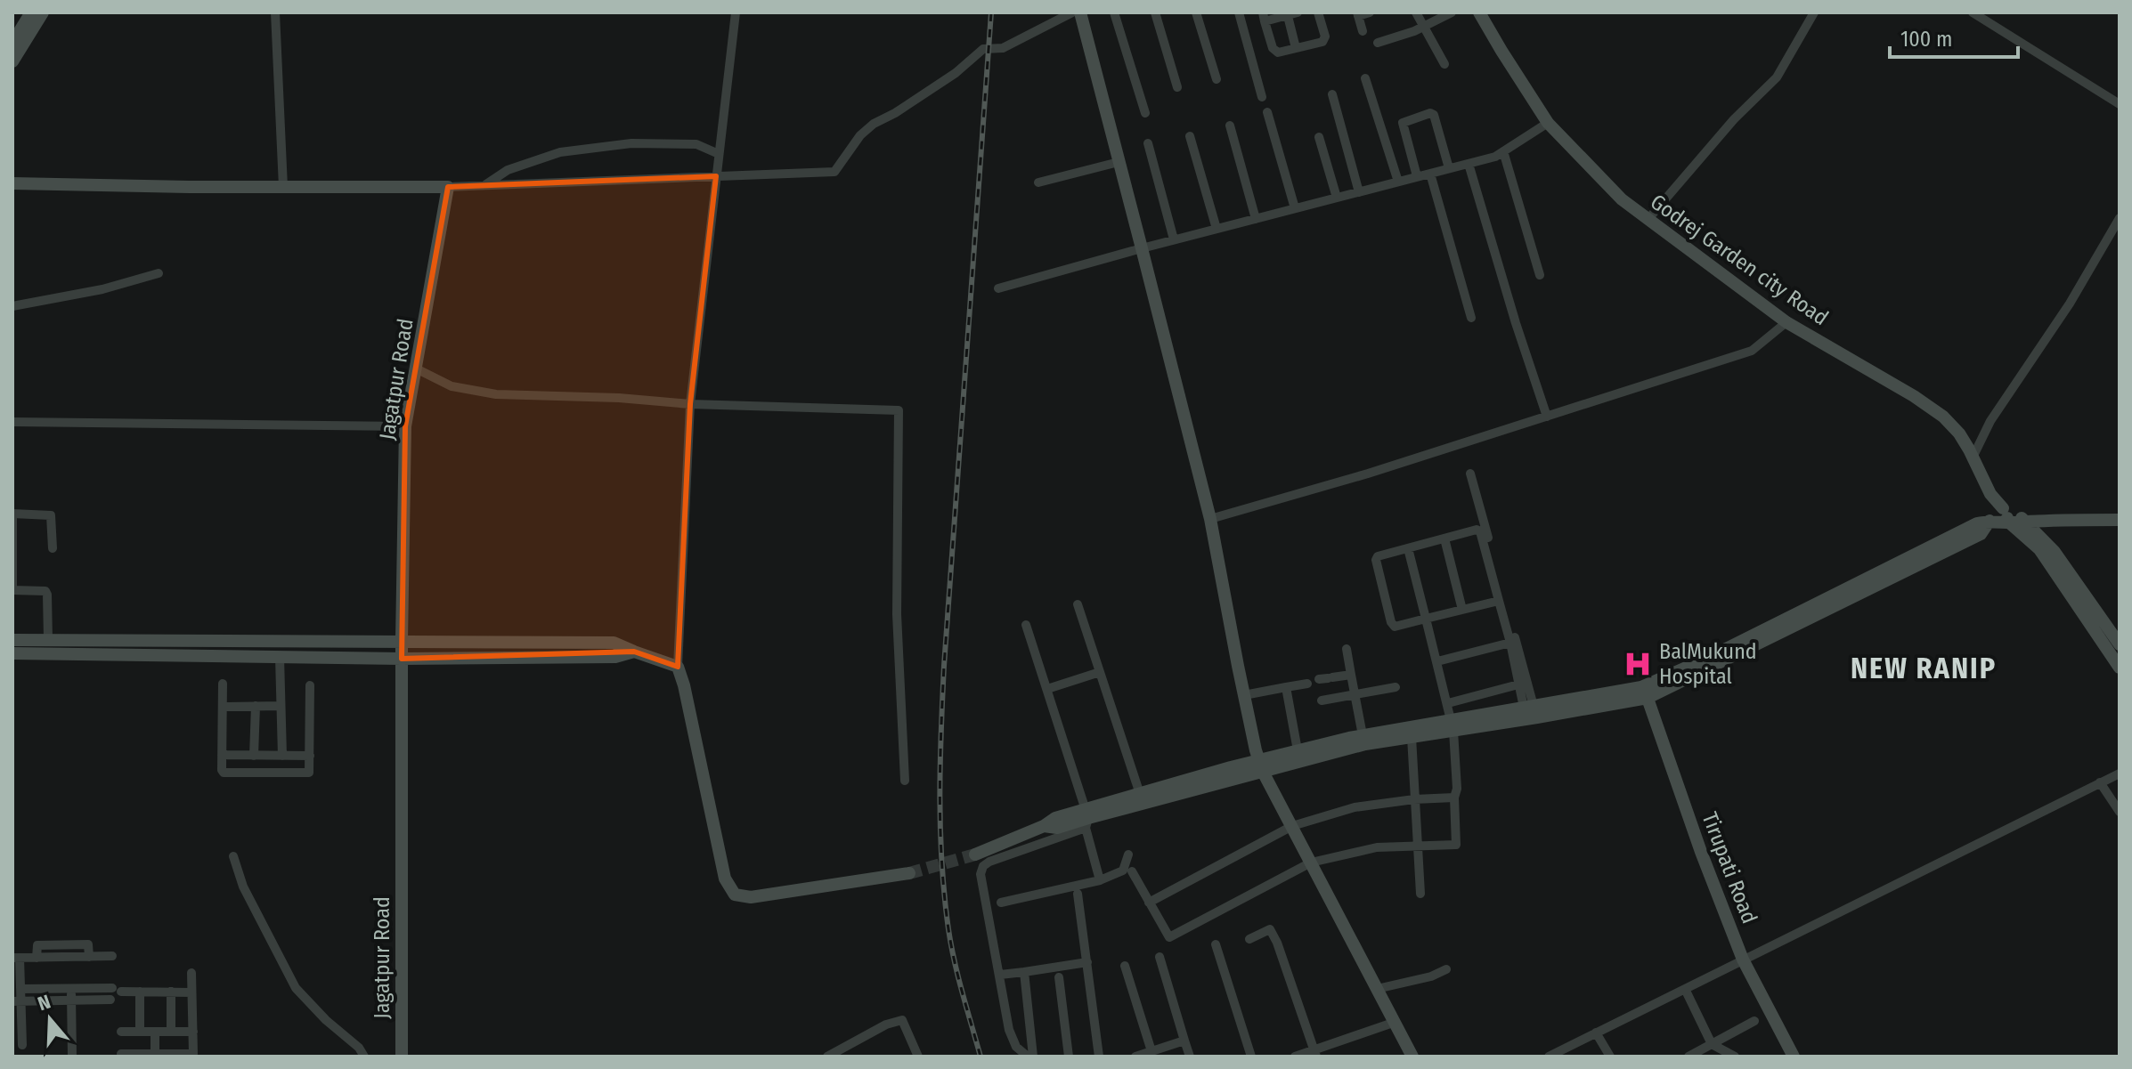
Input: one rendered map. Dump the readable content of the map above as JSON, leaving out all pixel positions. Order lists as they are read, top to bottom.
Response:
{
  "streets": {
    "street": ["Godrej Garden city Road", "Jagatpur Road", "Tirupati Road"]
  },
  "districts": ["NEW RANIP"],
  "places": {
    "hospital": ["BalMukund Hospital"]
  },
  "scale_bar": "100 m",
  "north": "top"
}
